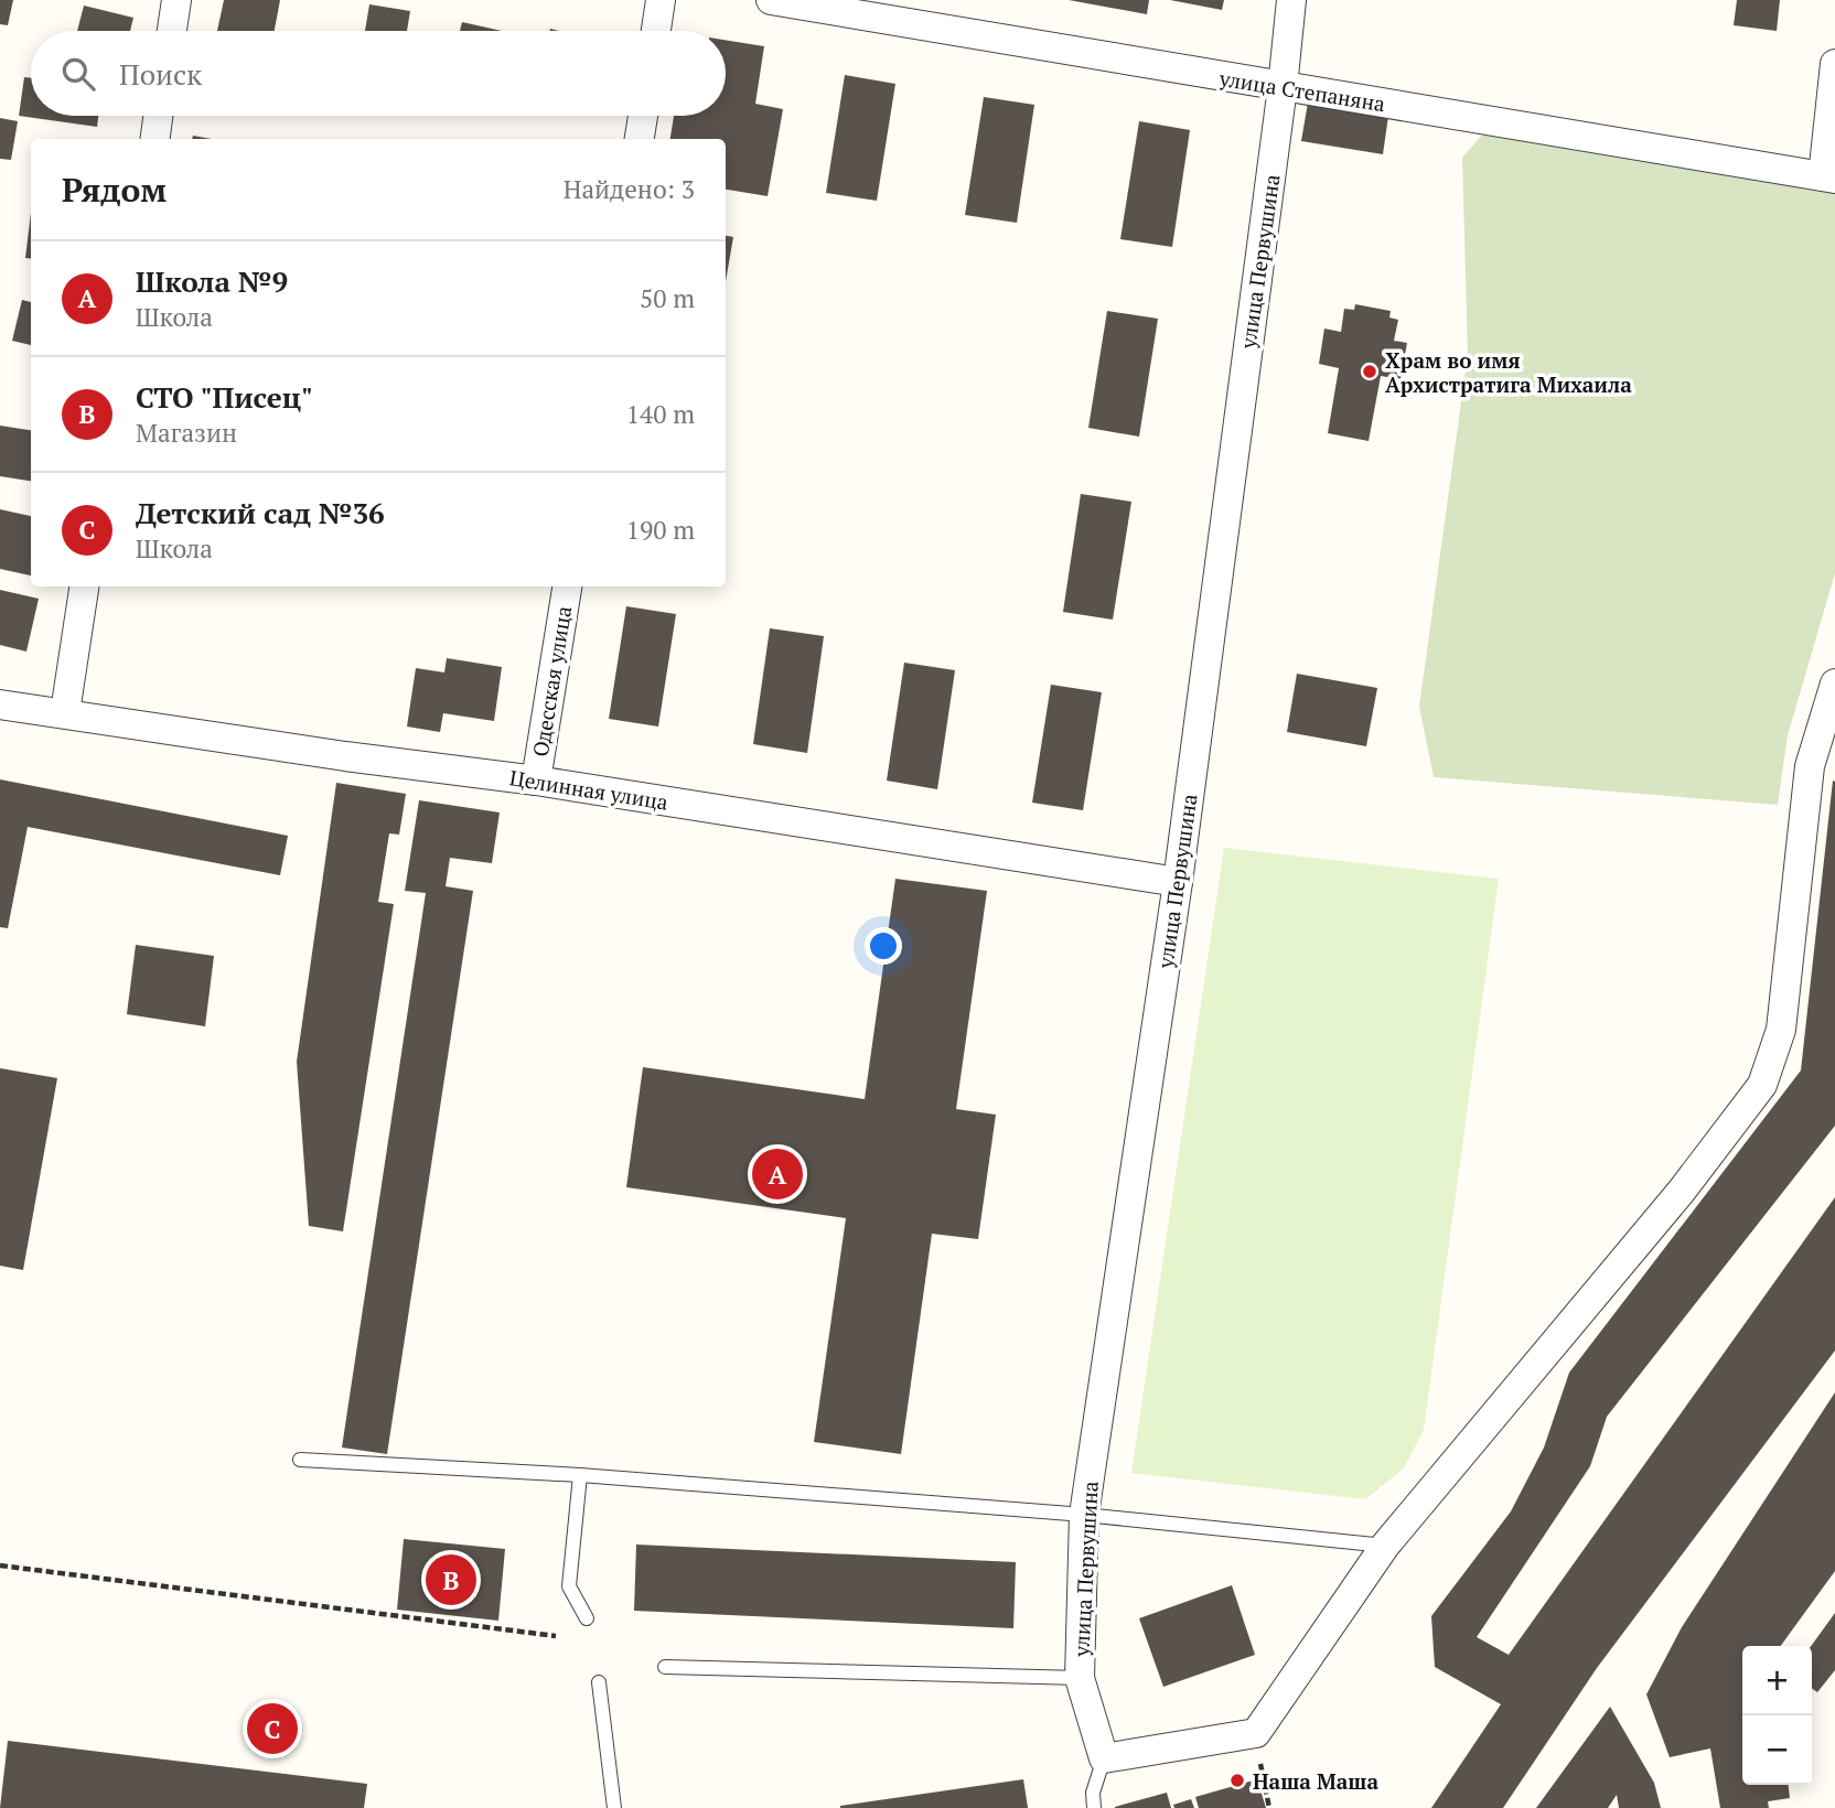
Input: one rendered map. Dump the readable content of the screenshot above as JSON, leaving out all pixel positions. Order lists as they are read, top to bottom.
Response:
{
  "streets": {
    "street": [
      "улица Степаняна",
      "улица Первушина",
      "Одесская улица",
      "Целинная улица"
    ]
  },
  "crossings": [
    ["улица Степаняна", "улица Первушина"],
    ["улица Первушина", "Целинная улица"],
    ["Одесская улица", "Целинная улица"]
  ],
  "places": ["Храм во имя Архистратига Михаила", "Наша Маша"],
  "page": {
    "search": "Поиск",
    "heading": ["Рядом", "Найдено: 3"],
    "list": [
      {
        "mark": "A",
        "name": "Школа №9",
        "note": "Школа",
        "value": "50 m"
      },
      {
        "mark": "B",
        "name": "СТО \"Писец\"",
        "note": "Магазин",
        "value": "140 m"
      },
      {
        "mark": "C",
        "name": "Детский сад №36",
        "note": "Школа",
        "value": "190 m"
      }
    ],
    "pins": ["A", "B", "C"],
    "map_buttons": ["+", "−"]
  }
}
